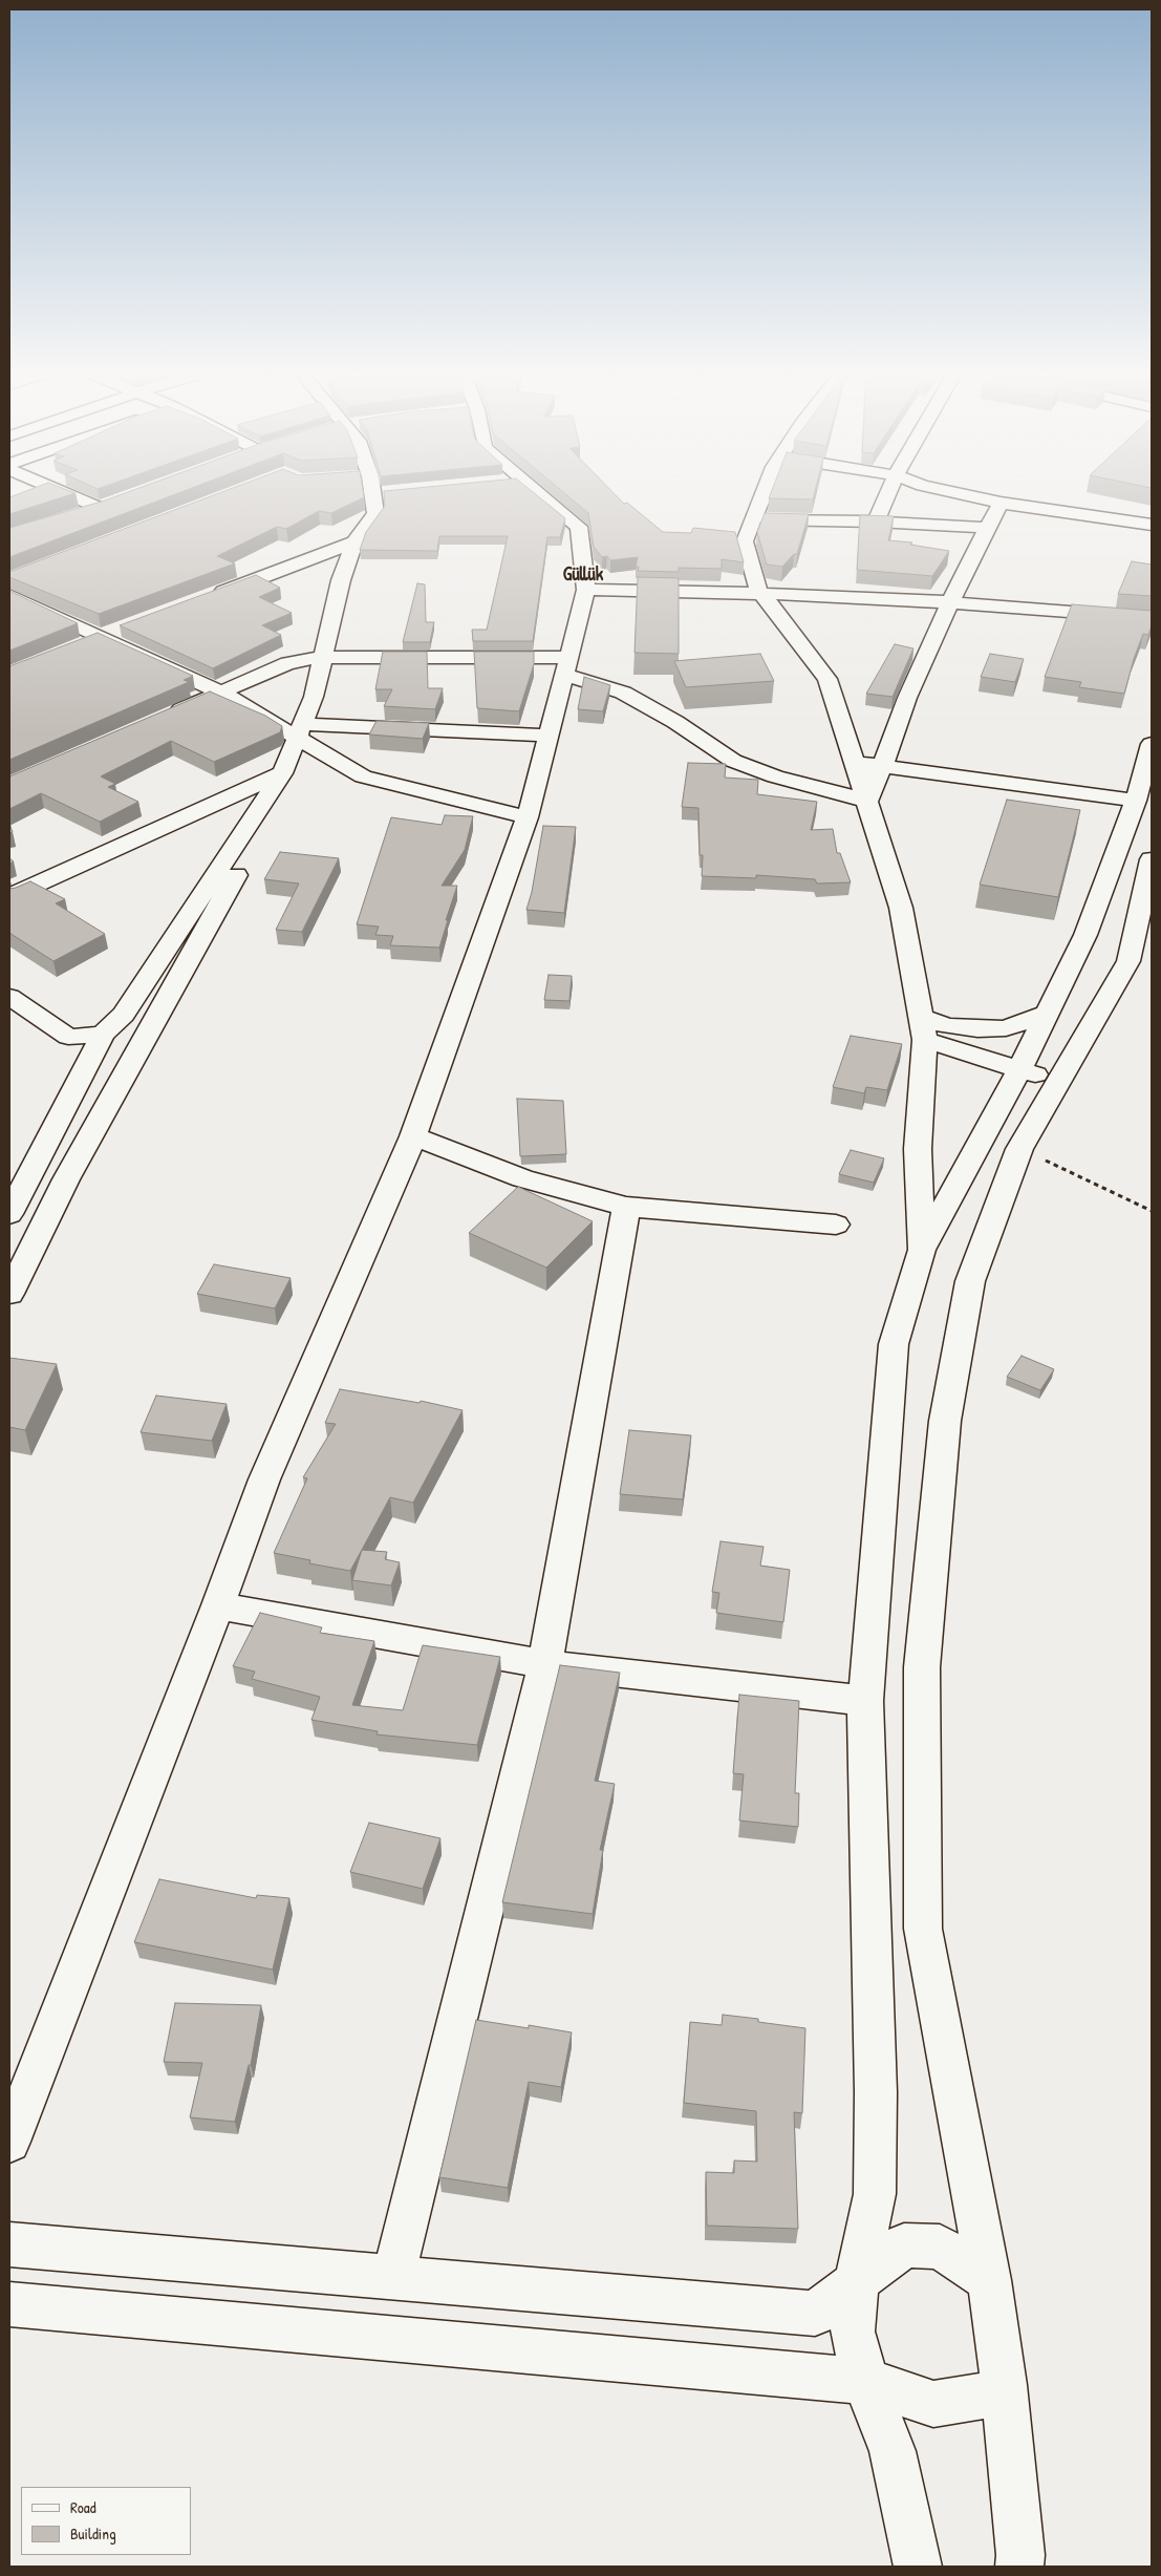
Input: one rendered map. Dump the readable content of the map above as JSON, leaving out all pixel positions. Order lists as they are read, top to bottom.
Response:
{
  "districts": ["Güllük"],
  "legend": ["Road", "Building"]
}
